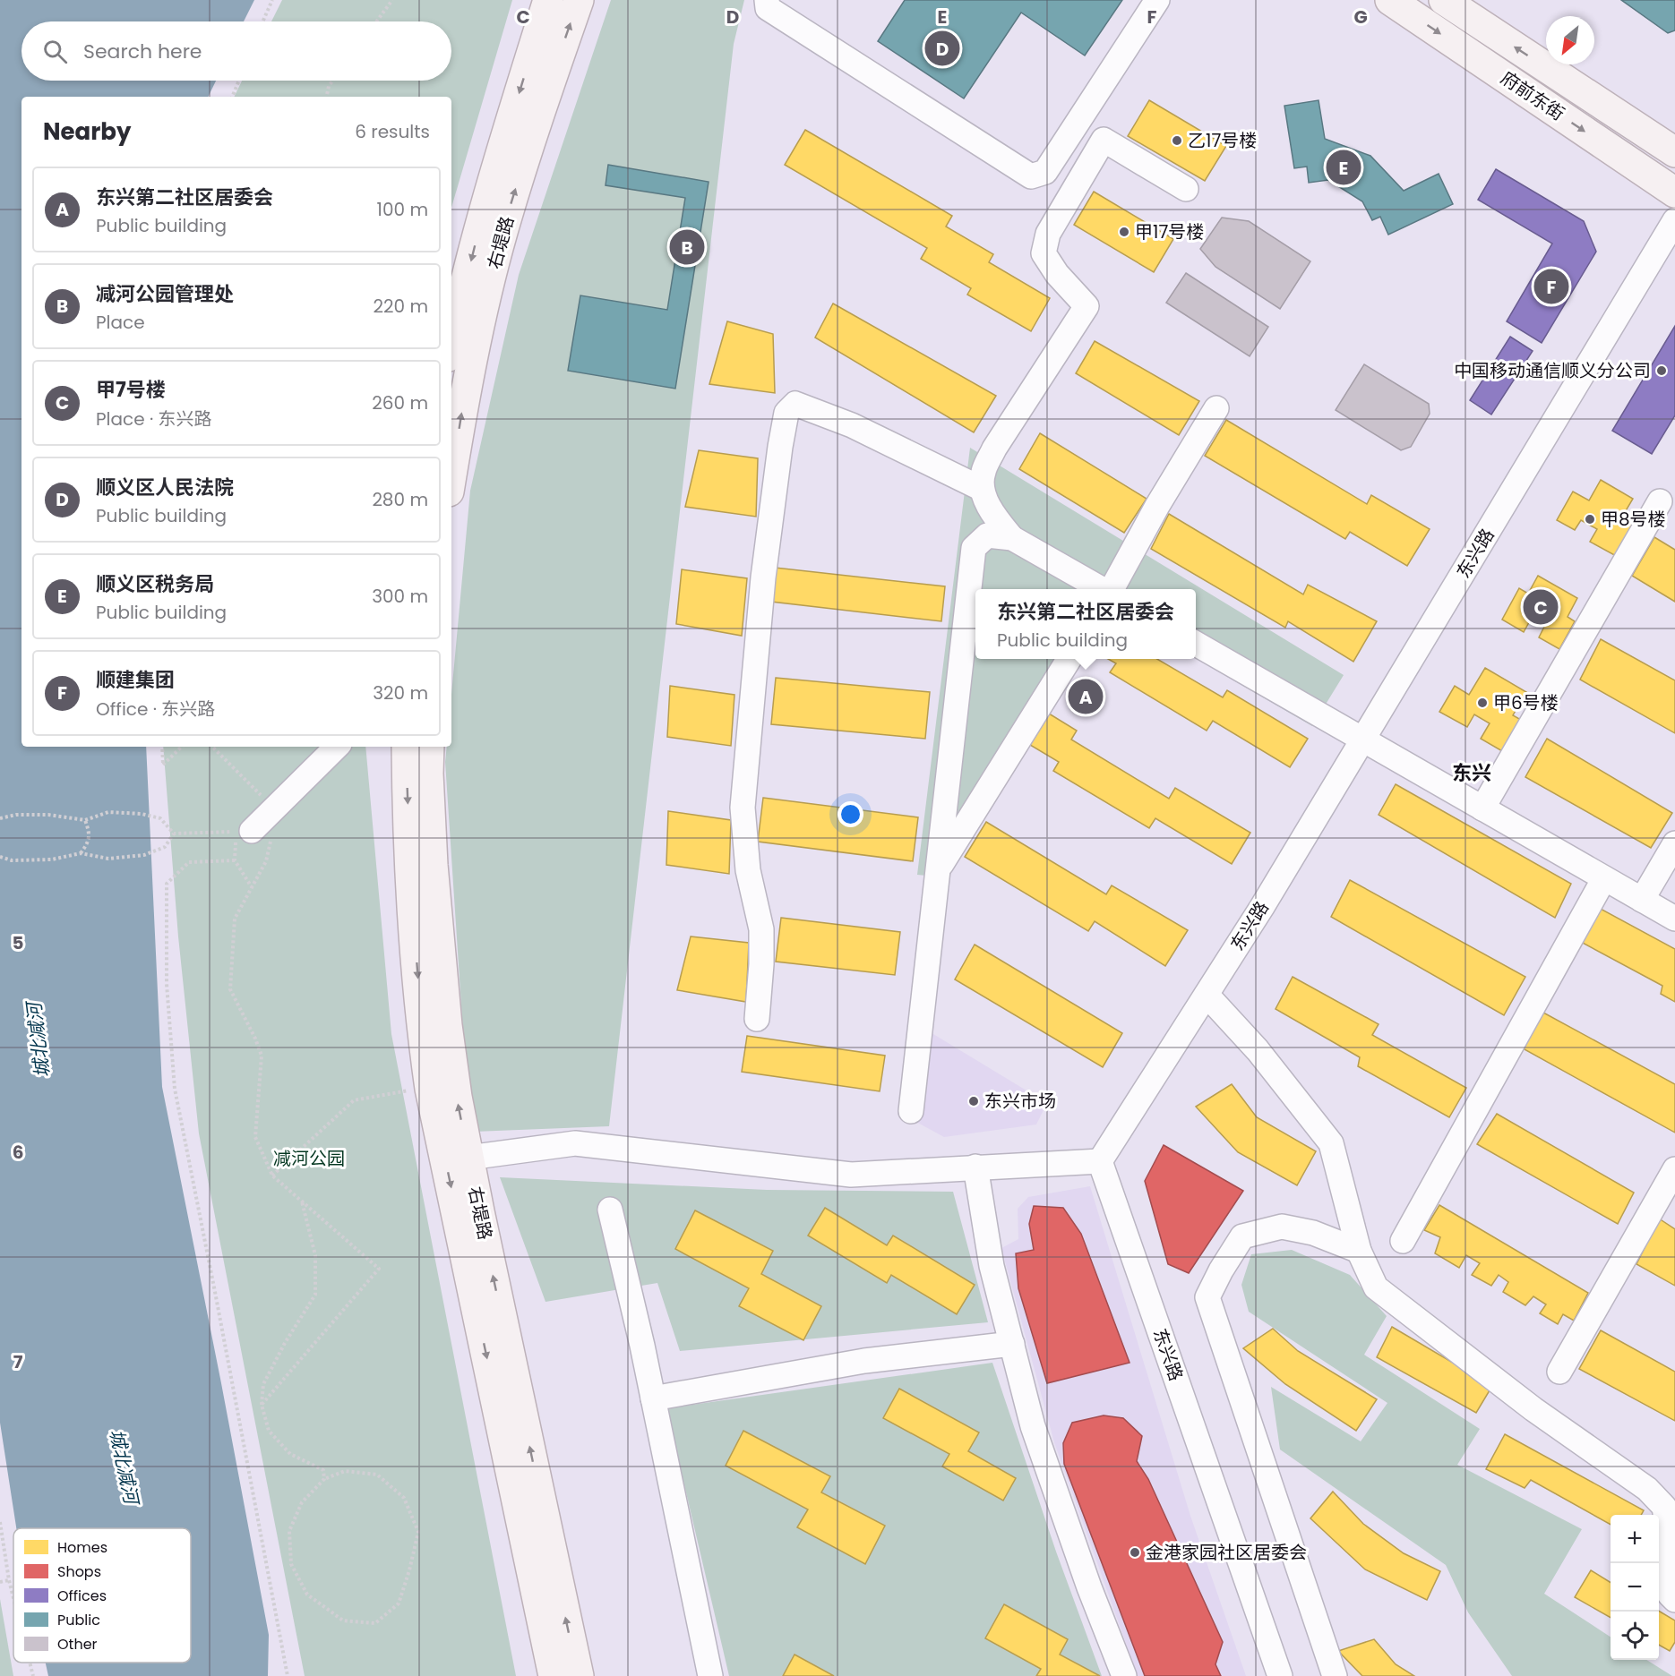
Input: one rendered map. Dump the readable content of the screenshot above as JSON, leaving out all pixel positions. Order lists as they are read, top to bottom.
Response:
{
  "streets": {
    "main road": ["府前东街", "右堤路"],
    "street": ["东兴路"]
  },
  "districts": ["东兴"],
  "water": ["城北减河"],
  "parks": ["减河公园"],
  "places": [
    "乙17号楼",
    "甲17号楼",
    "中国移动通信顺义分公司",
    "甲8号楼",
    "甲6号楼",
    "东兴市场",
    "金港家园社区居委会"
  ],
  "legend": [
    "Homes",
    "Shops",
    "Offices",
    "Public",
    "Other"
  ],
  "north": "bottom left",
  "page": {
    "search": "Search here",
    "pins": [
      "D",
      "E",
      "B",
      "F",
      "C",
      "A"
    ],
    "heading": ["Nearby", "6 results"],
    "list": [
      {
        "mark": "A",
        "name": "东兴第二社区居委会",
        "note": "Public building",
        "value": "100 m"
      },
      {
        "mark": "B",
        "name": "减河公园管理处",
        "note": "Place",
        "value": "220 m"
      },
      {
        "mark": "C",
        "name": "甲7号楼",
        "note": "Place · 东兴路",
        "value": "260 m"
      },
      {
        "mark": "D",
        "name": "顺义区人民法院",
        "note": "Public building",
        "value": "280 m"
      },
      {
        "mark": "E",
        "name": "顺义区税务局",
        "note": "Public building",
        "value": "300 m"
      },
      {
        "mark": "F",
        "name": "顺建集团",
        "note": "Office · 东兴路",
        "value": "320 m"
      }
    ],
    "popup": ["东兴第二社区居委会", "Public building"],
    "map_buttons": ["+", "−"]
  },
  "grid": {
    "columns": [
      "C",
      "D",
      "E",
      "F",
      "G"
    ],
    "rows": ["5", "6", "7"]
  }
}
